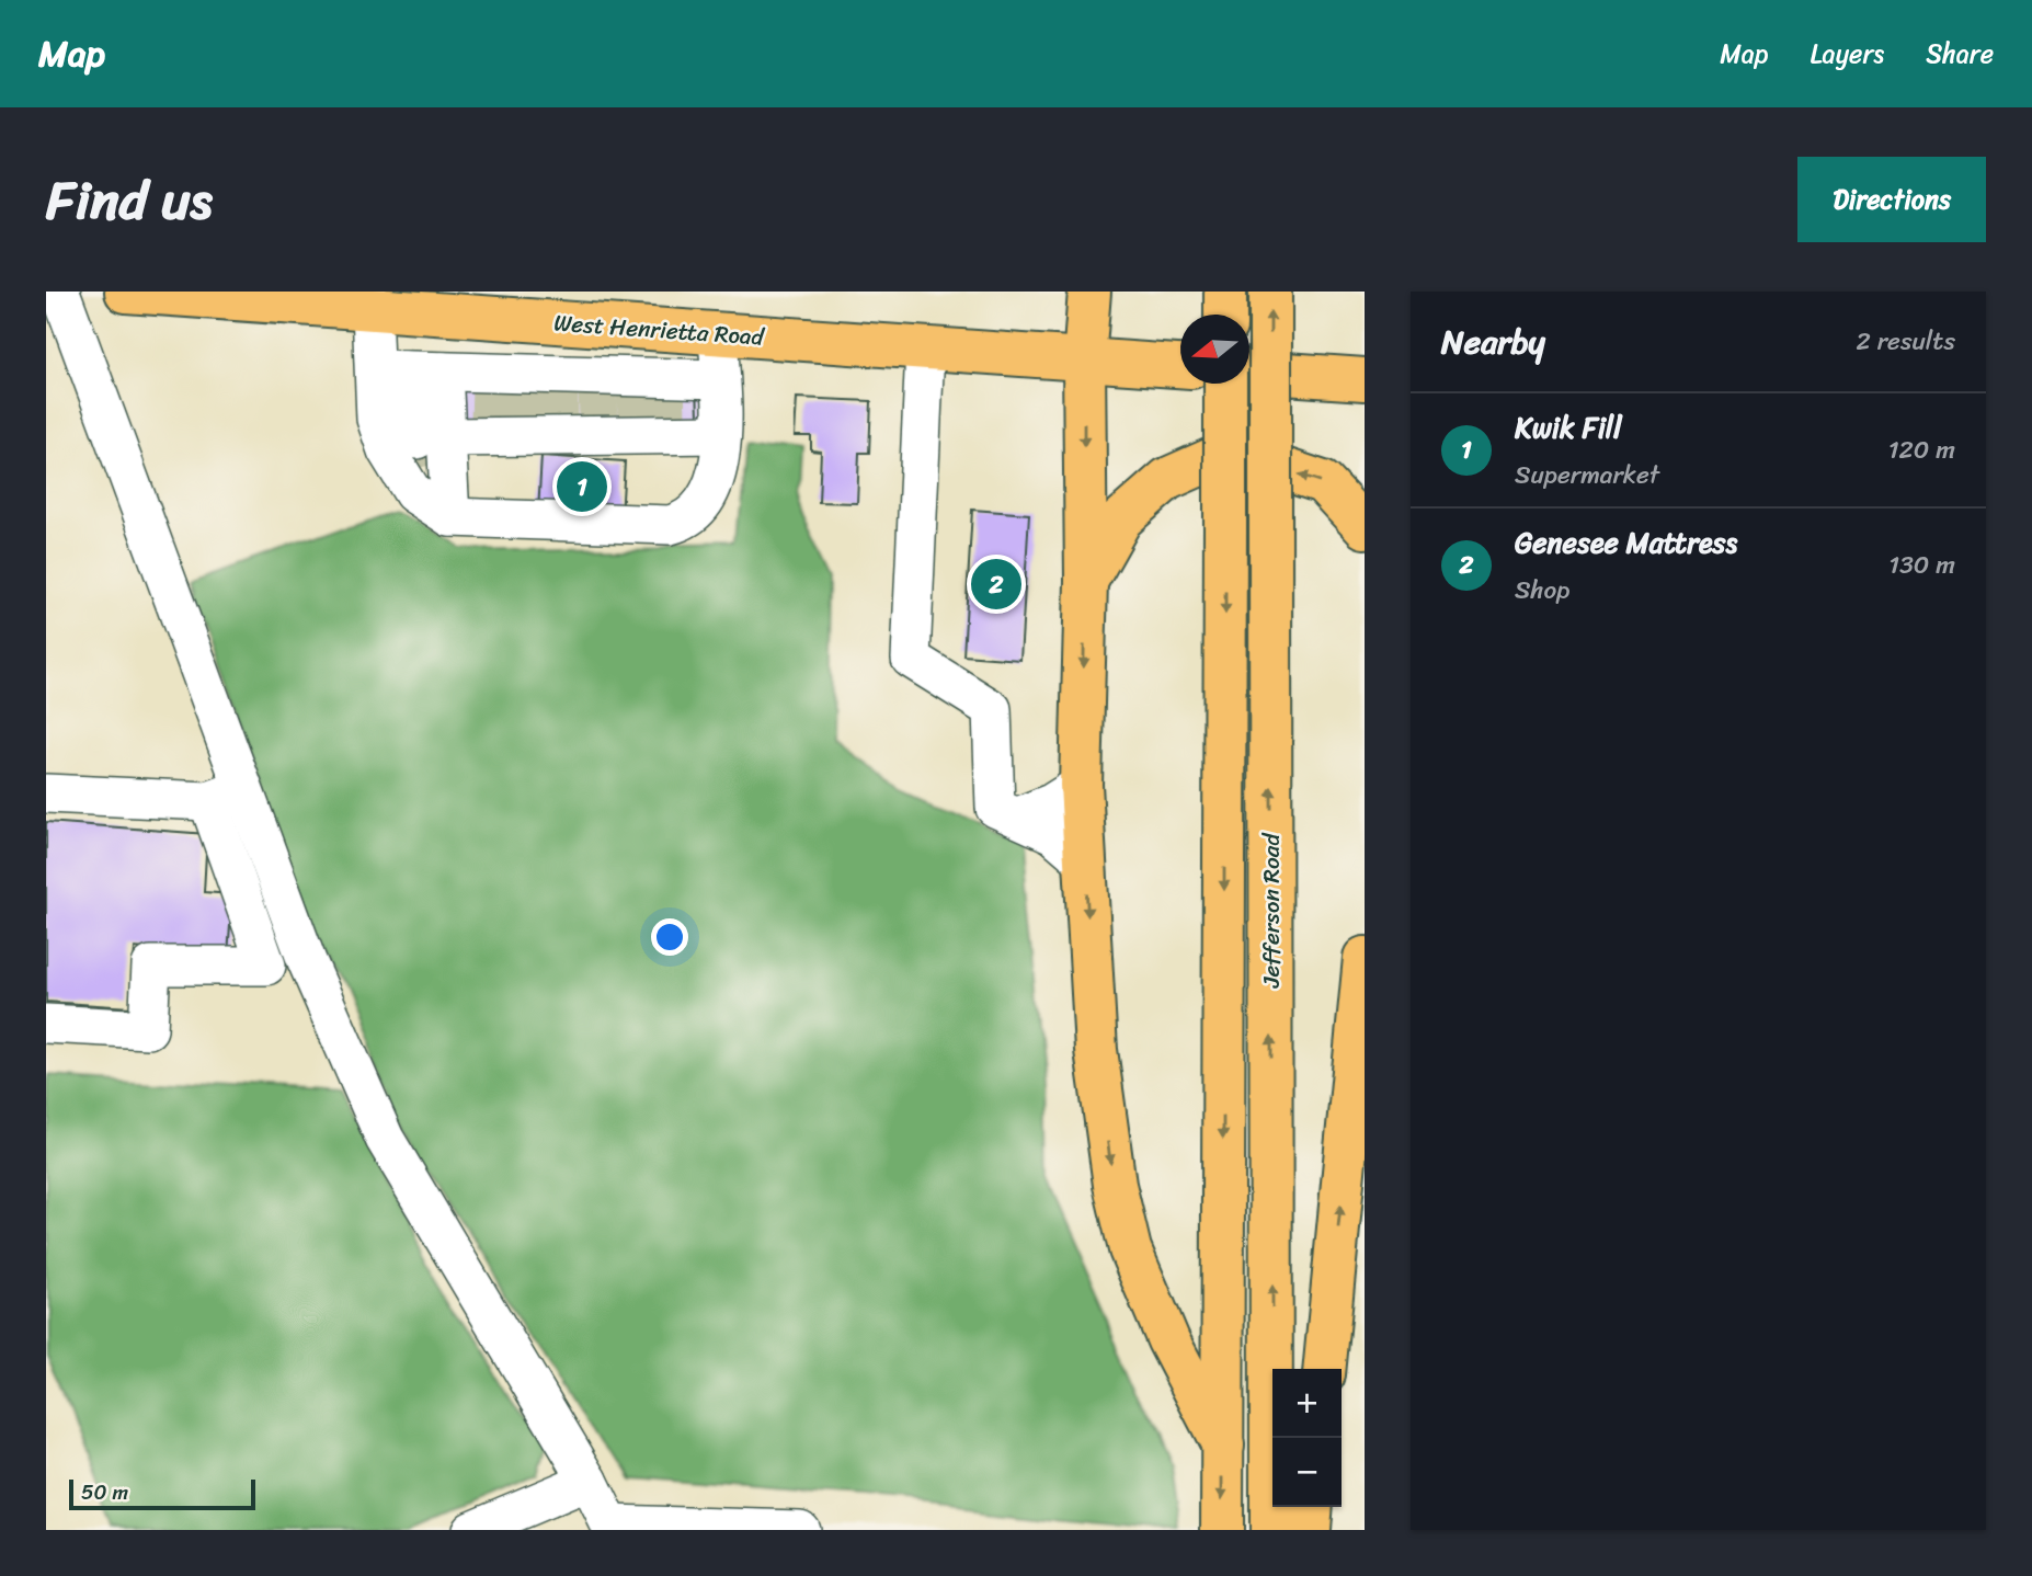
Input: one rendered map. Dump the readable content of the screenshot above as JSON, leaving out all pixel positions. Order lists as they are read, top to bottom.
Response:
{
  "streets": {
    "main road": ["West Henrietta Road", "Jefferson Road"]
  },
  "scale_bar": "50 m",
  "north": "left",
  "page": {
    "header": "Map",
    "nav": ["Map", "Layers", "Share"],
    "title": "Find us",
    "buttons": "Directions",
    "heading": ["Nearby", "2 results"],
    "list": [
      {
        "mark": "1",
        "name": "Kwik Fill",
        "note": "Supermarket",
        "value": "120 m"
      },
      {
        "mark": "2",
        "name": "Genesee Mattress",
        "note": "Shop",
        "value": "130 m"
      }
    ],
    "pins": ["1", "2"],
    "map_buttons": ["+", "−"],
    "scale": "50 m"
  }
}
